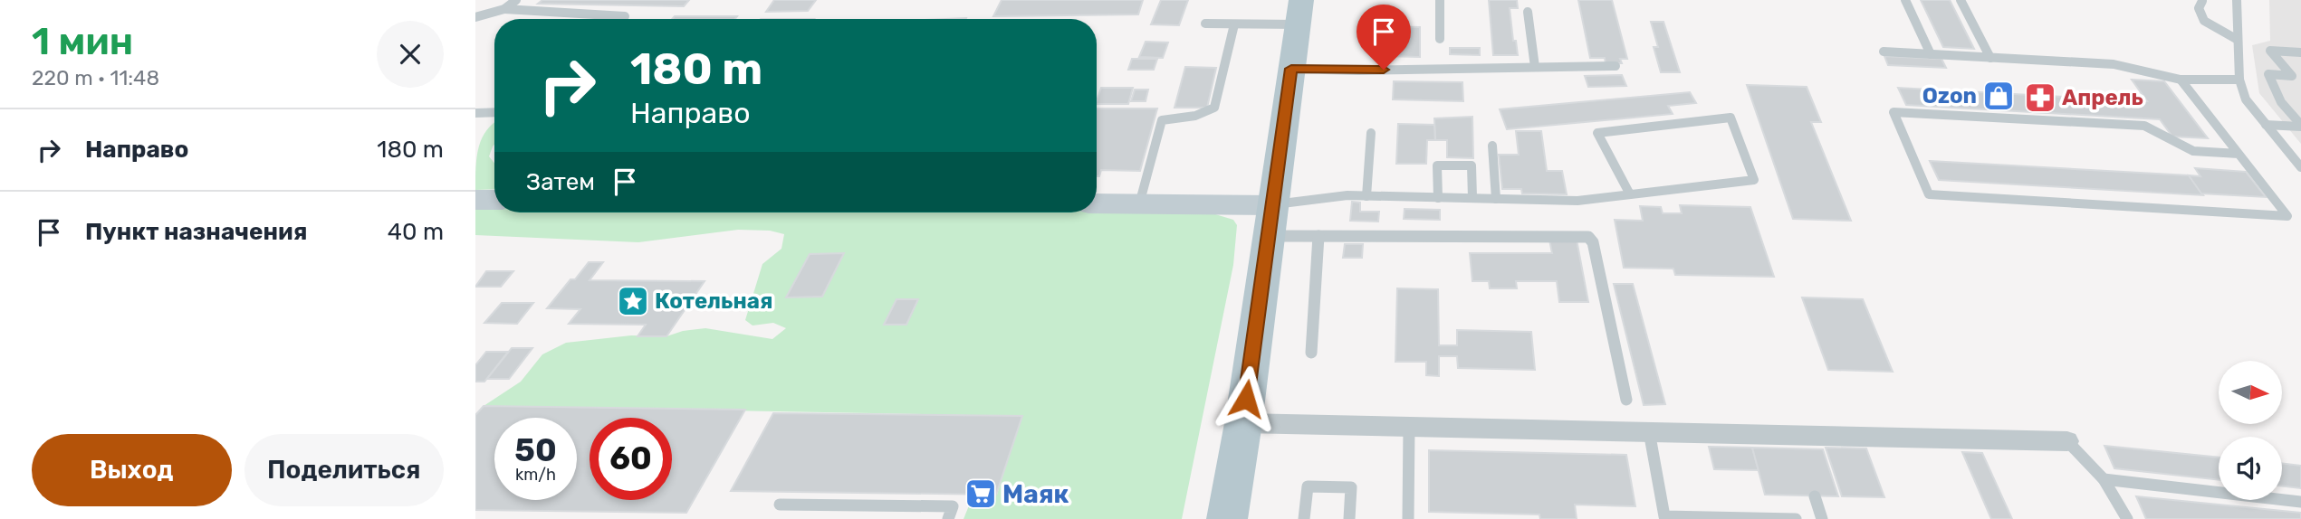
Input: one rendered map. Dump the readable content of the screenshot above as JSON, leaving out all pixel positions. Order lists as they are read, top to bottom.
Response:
{
  "places": {
    "shop": ["Ozon"],
    "pharmacy": ["Апрель"],
    "place": ["Котельная"],
    "supermarket": ["Маяк"]
  },
  "north": "right",
  "page": {
    "heading": ["1 мин", "220 m · 11:48"],
    "turn": ["180 m", "Направо"],
    "list": [
      {
        "name": "Направо",
        "value": "180 m"
      },
      {
        "name": "Пункт назначения",
        "value": "40 m"
      }
    ],
    "then": "Затем",
    "speed": "50 km/h",
    "limit": "60",
    "buttons": ["Выход", "Поделиться"]
  }
}
